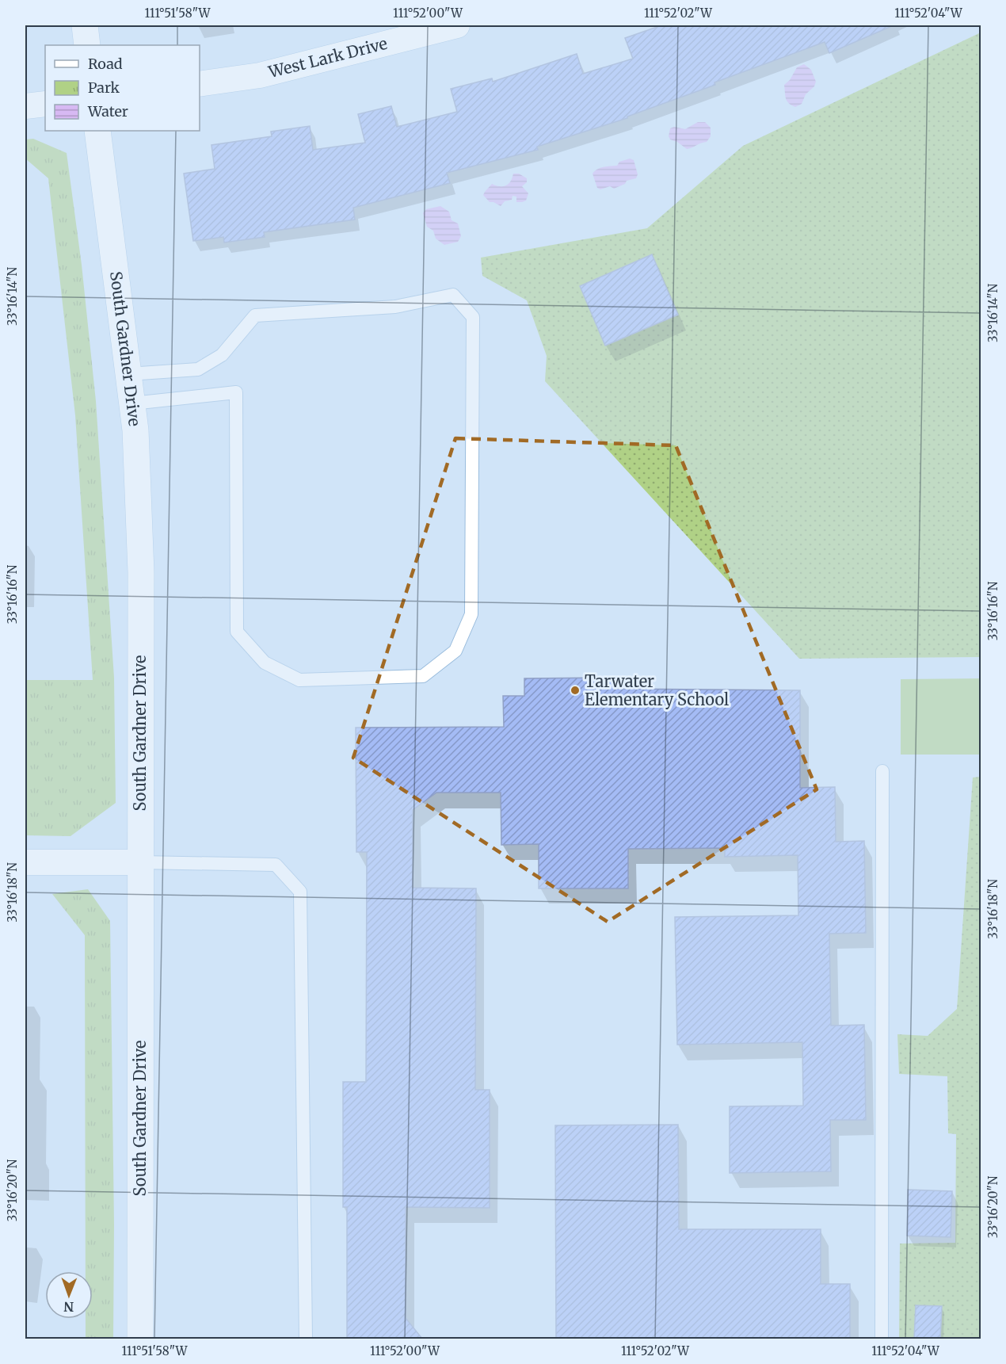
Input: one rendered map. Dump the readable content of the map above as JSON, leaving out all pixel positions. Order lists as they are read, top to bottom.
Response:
{
  "streets": {
    "street": ["West Lark Drive", "South Gardner Drive"]
  },
  "places": ["Tarwater Elementary School"],
  "legend": ["Road", "Park", "Water"],
  "north": "bottom",
  "coordinates": [
    "111°51'58\"W",
    "111°52'00\"W",
    "111°52'02\"W",
    "111°52'04\"W",
    "33°16'14\"N",
    "33°16'16\"N",
    "33°16'18\"N",
    "33°16'20\"N"
  ]
}
